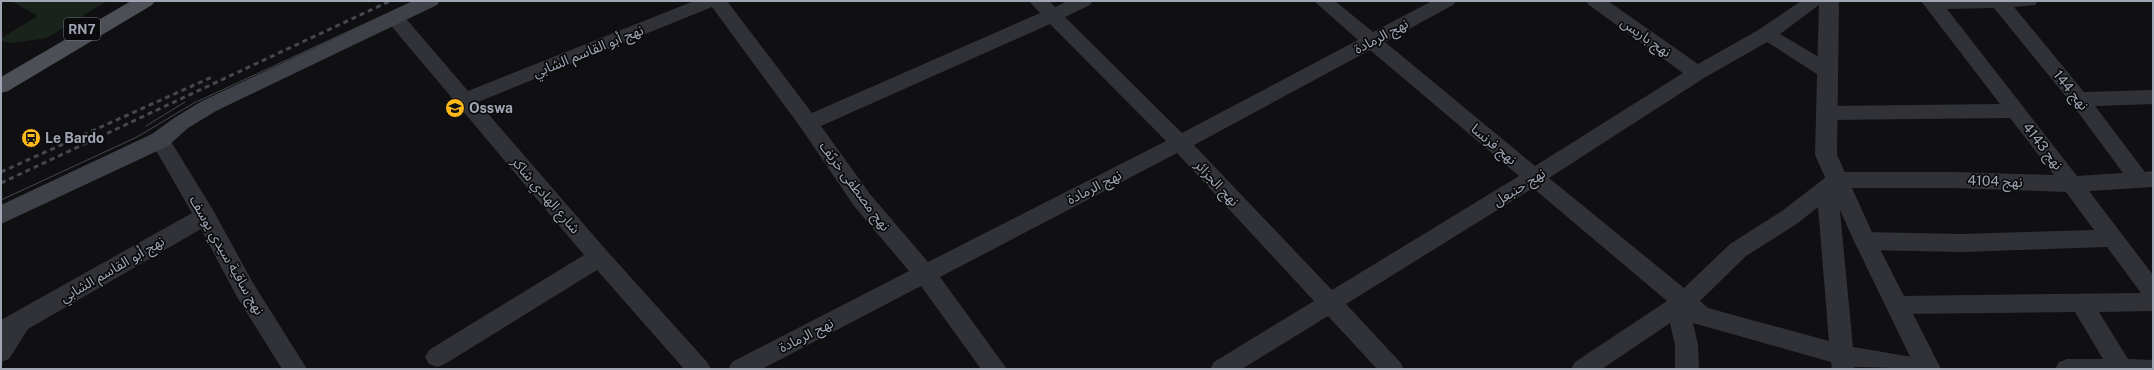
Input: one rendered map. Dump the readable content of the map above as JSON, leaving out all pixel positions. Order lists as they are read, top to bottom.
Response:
{
  "streets": {
    "main road": ["RN7"],
    "street": [
      "نهج الرمادة",
      "نهج باريس",
      "نهج أبو القاسم الشابي",
      "نهج 144",
      "نهج فرنسا",
      "نهج 4143",
      "نهج 4104",
      "نهج الجزائر",
      "نهج مصطفى خريّف",
      "نهج حنبعل",
      "شارع الهادي شاكر",
      "نهج ساقية سيدي يوسف"
    ]
  },
  "crossings": [
    ["نهج الرمادة", "نهج فرنسا"],
    ["نهج الرمادة", "نهج الجزائر"],
    ["نهج الرمادة", "نهج مصطفى خريّف"],
    ["نهج باريس", "نهج حنبعل"],
    ["نهج أبو القاسم الشابي", "شارع الهادي شاكر"],
    ["نهج أبو القاسم الشابي", "نهج ساقية سيدي يوسف"],
    ["نهج 144", "نهج 4104"],
    ["نهج فرنسا", "نهج حنبعل"],
    ["نهج 4143", "نهج 4104"],
    ["نهج الجزائر", "نهج حنبعل"]
  ],
  "places": {
    "school or university": ["Osswa"],
    "station": ["Le Bardo"]
  }
}
